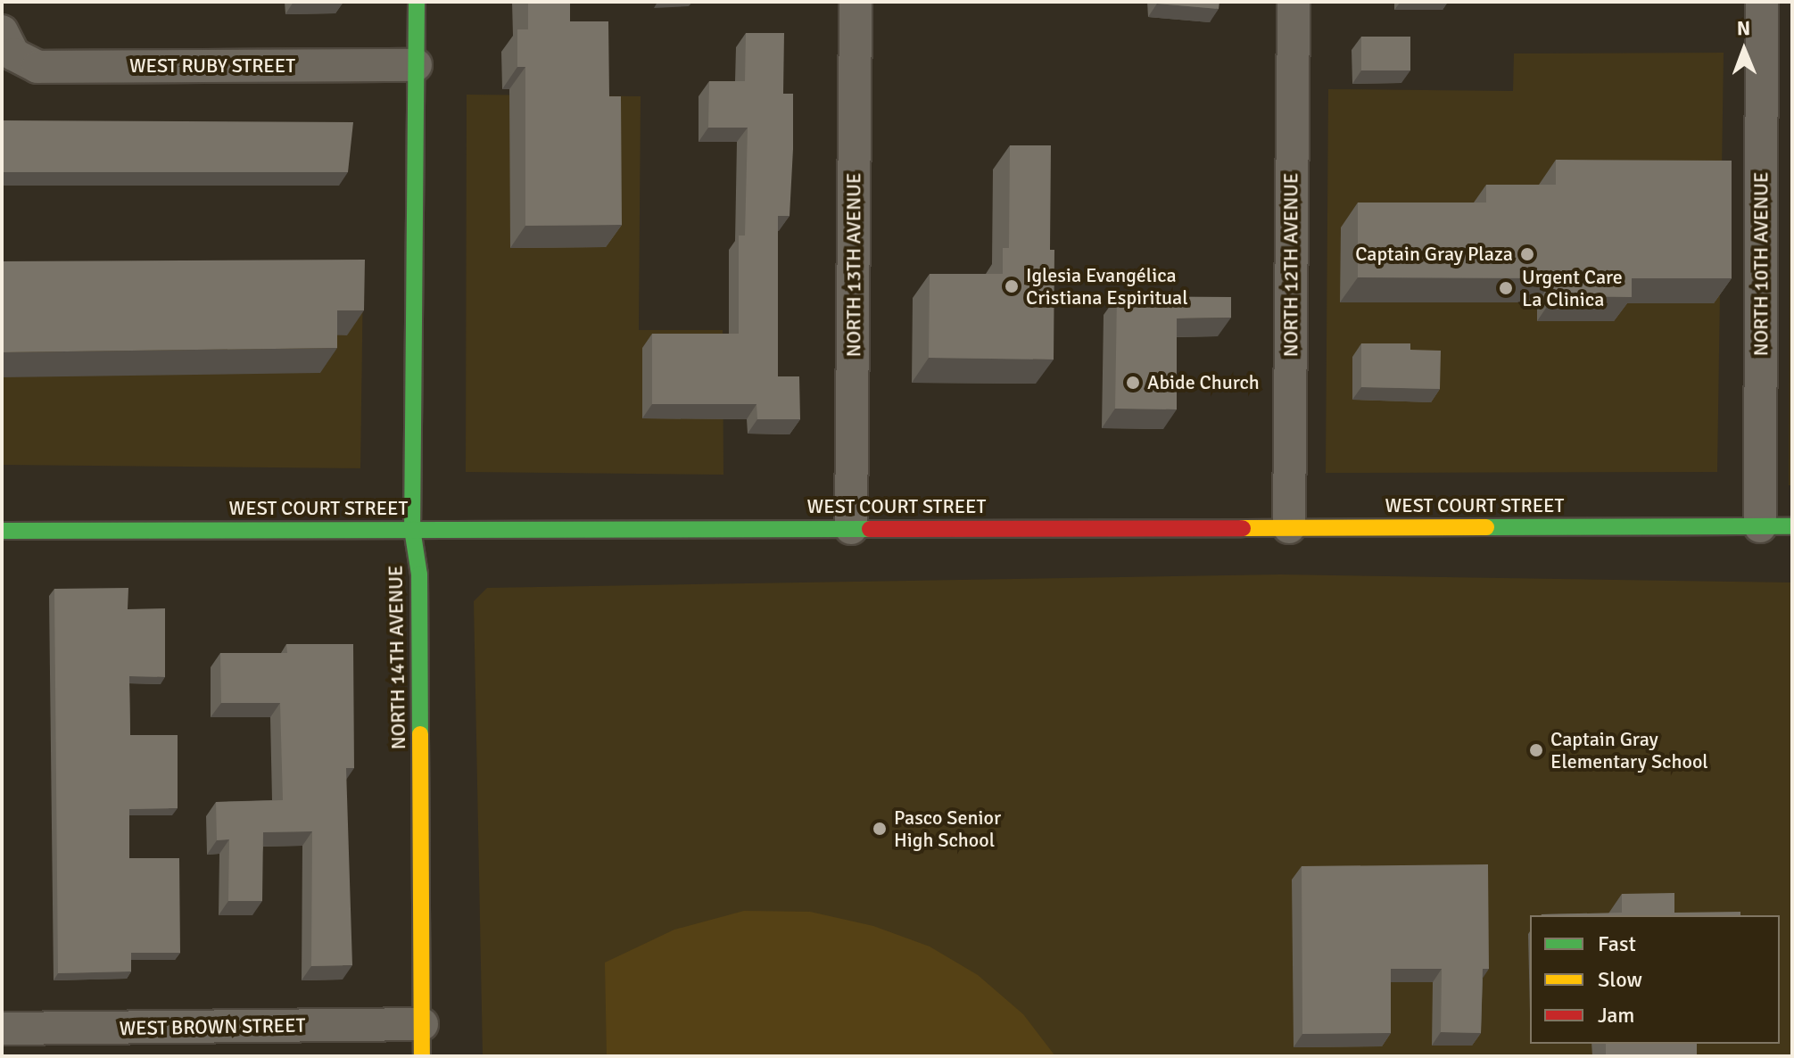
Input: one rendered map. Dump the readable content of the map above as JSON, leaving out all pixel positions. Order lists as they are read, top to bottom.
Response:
{
  "streets": {
    "main road": ["WEST COURT STREET", "NORTH 14TH AVENUE"],
    "street": [
      "WEST RUBY STREET",
      "NORTH 10TH AVENUE",
      "NORTH 13TH AVENUE",
      "NORTH 12TH AVENUE",
      "WEST BROWN STREET"
    ]
  },
  "crossings": [
    ["WEST RUBY STREET", "NORTH 14TH AVENUE"],
    ["NORTH 10TH AVENUE", "WEST COURT STREET"],
    ["NORTH 13TH AVENUE", "WEST COURT STREET"],
    ["NORTH 12TH AVENUE", "WEST COURT STREET"],
    ["WEST COURT STREET", "NORTH 14TH AVENUE"],
    ["NORTH 14TH AVENUE", "WEST BROWN STREET"]
  ],
  "places": [
    "Captain Gray Plaza",
    "Iglesia Evangélica Cristiana Espiritual",
    "Urgent Care La Clinica",
    "Abide Church",
    "Captain Gray Elementary School",
    "Pasco Senior High School"
  ],
  "legend": ["Fast", "Slow", "Jam"],
  "north": "top"
}
